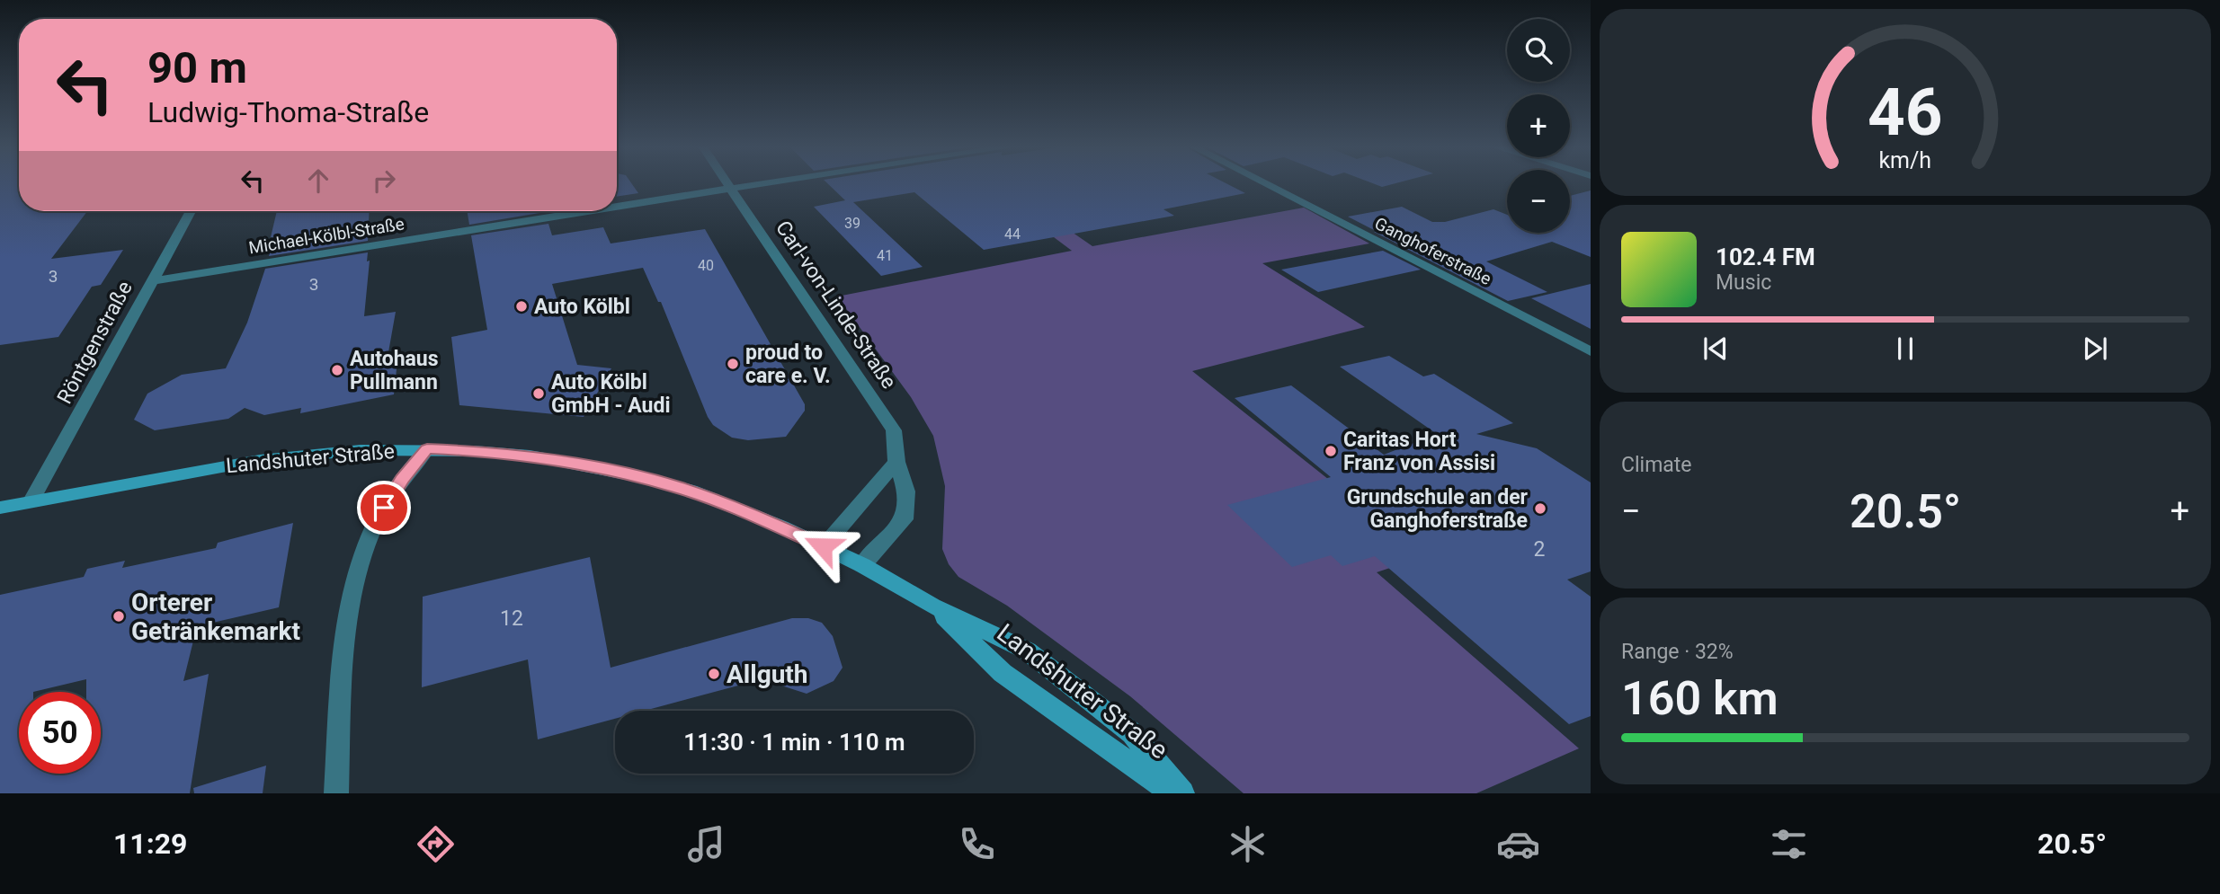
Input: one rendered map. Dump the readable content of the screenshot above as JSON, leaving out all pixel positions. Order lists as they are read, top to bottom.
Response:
{
  "streets": {
    "main road": ["Landshuter Straße"],
    "street": [
      "Michael-Kölbl-Straße",
      "Ganghoferstraße",
      "Carl-von-Linde-Straße",
      "Röntgenstraße"
    ]
  },
  "crossings": [
    ["Michael-Kölbl-Straße", "Carl-von-Linde-Straße"],
    ["Michael-Kölbl-Straße", "Röntgenstraße"],
    ["Carl-von-Linde-Straße", "Landshuter Straße"],
    ["Röntgenstraße", "Landshuter Straße"]
  ],
  "places": [
    "Auto Kölbl",
    "proud to care e. V.",
    "Autohaus Pullmann",
    "Auto Kölbl GmbH - Audi",
    "Caritas Hort Franz von Assisi",
    "Grundschule an der Ganghoferstraße",
    "Orterer Getränkemarkt",
    "Allguth"
  ],
  "house_numbers": [
    "39",
    "44",
    "41",
    "40",
    "3",
    "3",
    "2",
    "12"
  ],
  "page": {
    "map_buttons": ["+", "−"],
    "turn": ["90 m", "Ludwig-Thoma-Straße"],
    "song": ["102.4 FM", "Music"],
    "tile": [
      "Climate",
      ["Range · 32%", "160 km"]
    ],
    "heat": ["−", "20.5°", "+"],
    "limit": "50",
    "trip": "11:30 · 1 min · 110 m",
    "tabs": ["11:29", "20.5°"],
    "gauge": ["46", "km/h"]
  }
}
